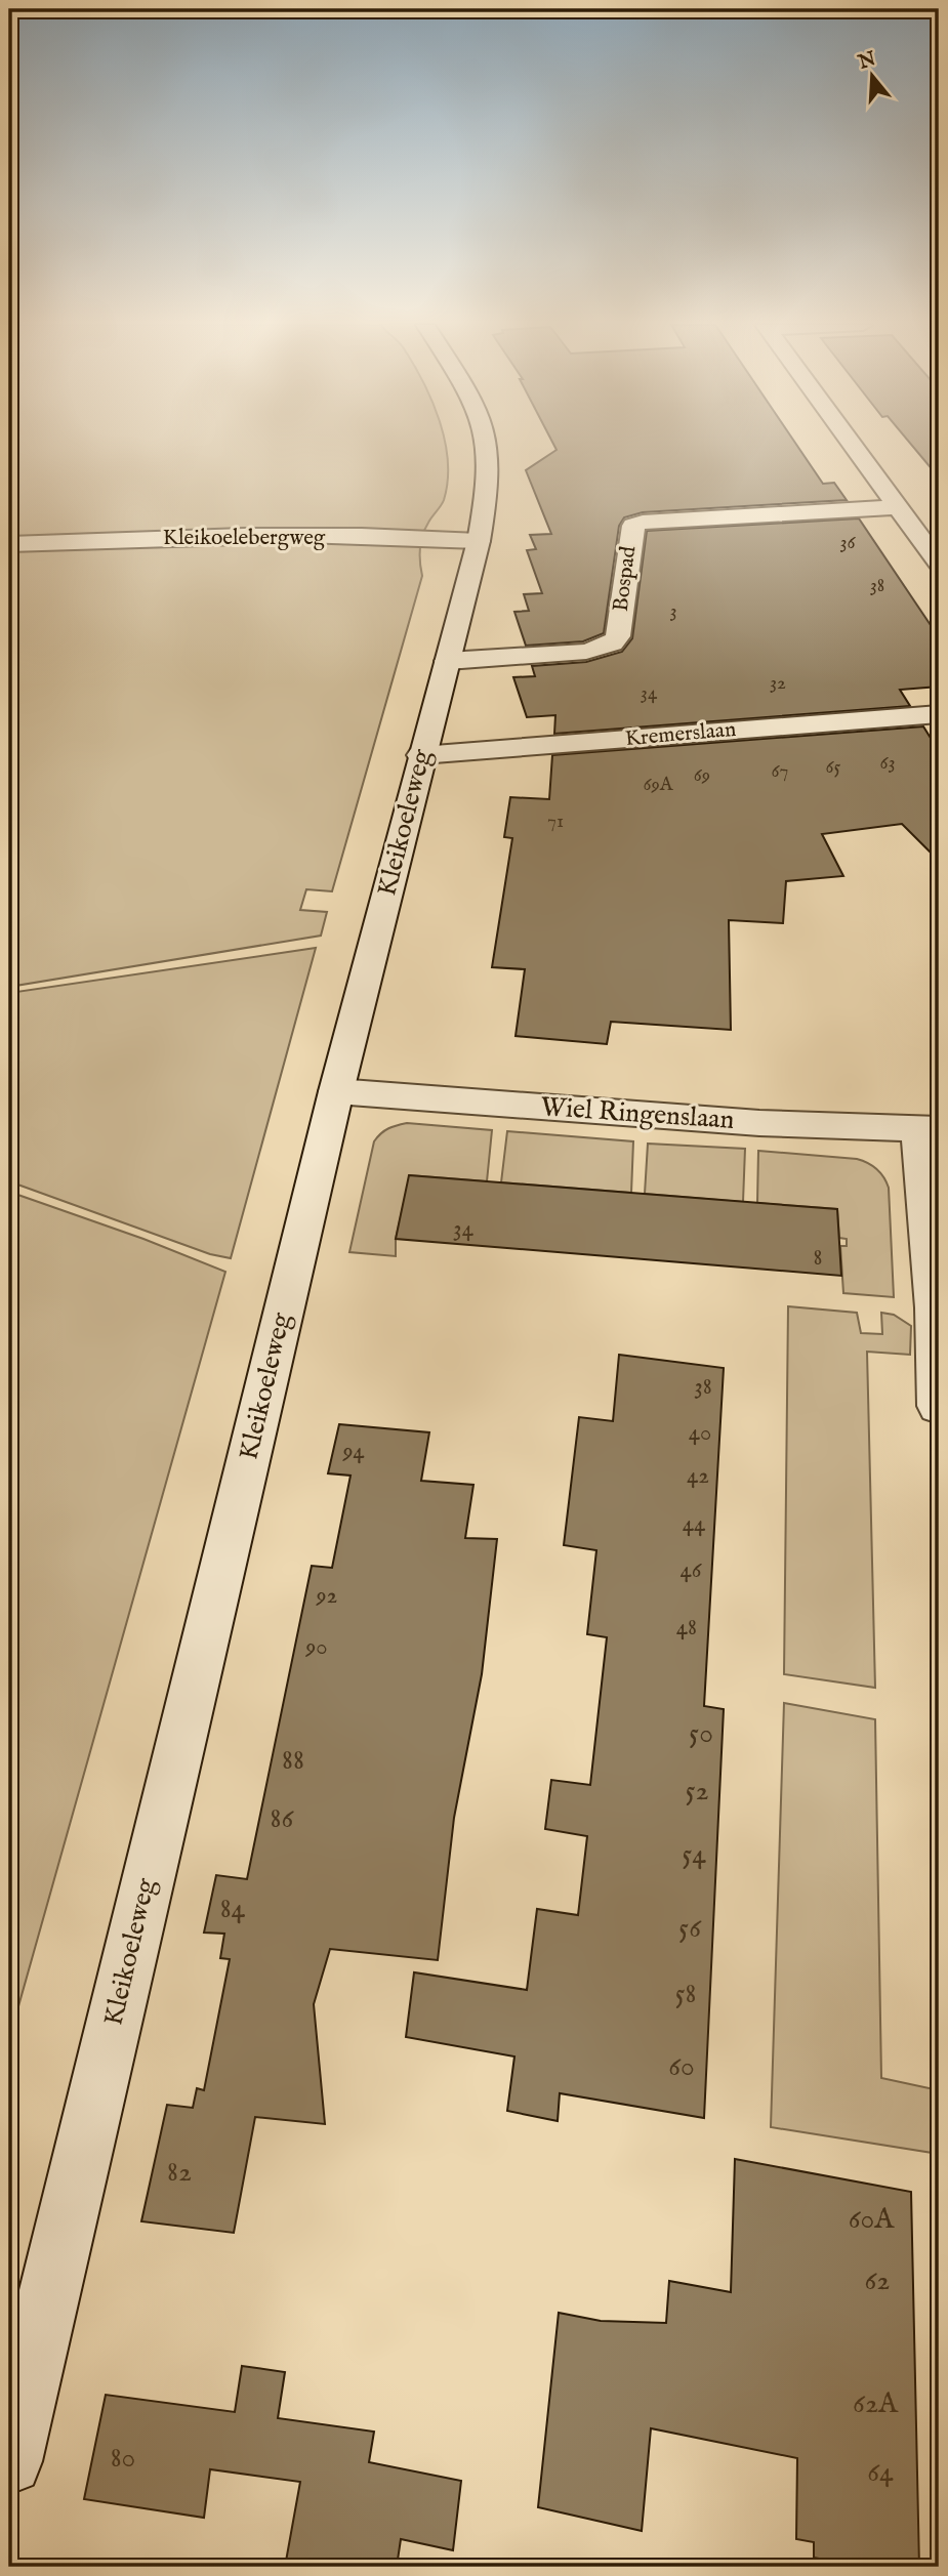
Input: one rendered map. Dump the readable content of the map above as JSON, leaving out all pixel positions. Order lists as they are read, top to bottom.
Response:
{
  "streets": {
    "street": [
      "Kleikoelebergweg",
      "Bospad",
      "Kremerslaan",
      "Kleikoeleweg",
      "Wiel Ringenslaan"
    ]
  },
  "crossings": [
    ["Kleikoelebergweg", "Kleikoeleweg"],
    ["Bospad", "Kleikoeleweg"],
    ["Kremerslaan", "Kleikoeleweg"],
    ["Kleikoeleweg", "Wiel Ringenslaan"]
  ],
  "house_numbers": [
    "36",
    "38",
    "3",
    "32",
    "34",
    "63",
    "65",
    "67",
    "69",
    "69A",
    "71",
    "34",
    "8",
    "38",
    "40",
    "94",
    "42",
    "44",
    "46",
    "92",
    "48",
    "90",
    "50",
    "88",
    "52",
    "86",
    "54",
    "84",
    "56",
    "58",
    "60",
    "82",
    "60A",
    "62",
    "62A",
    "80",
    "64"
  ],
  "north": "top"
}
